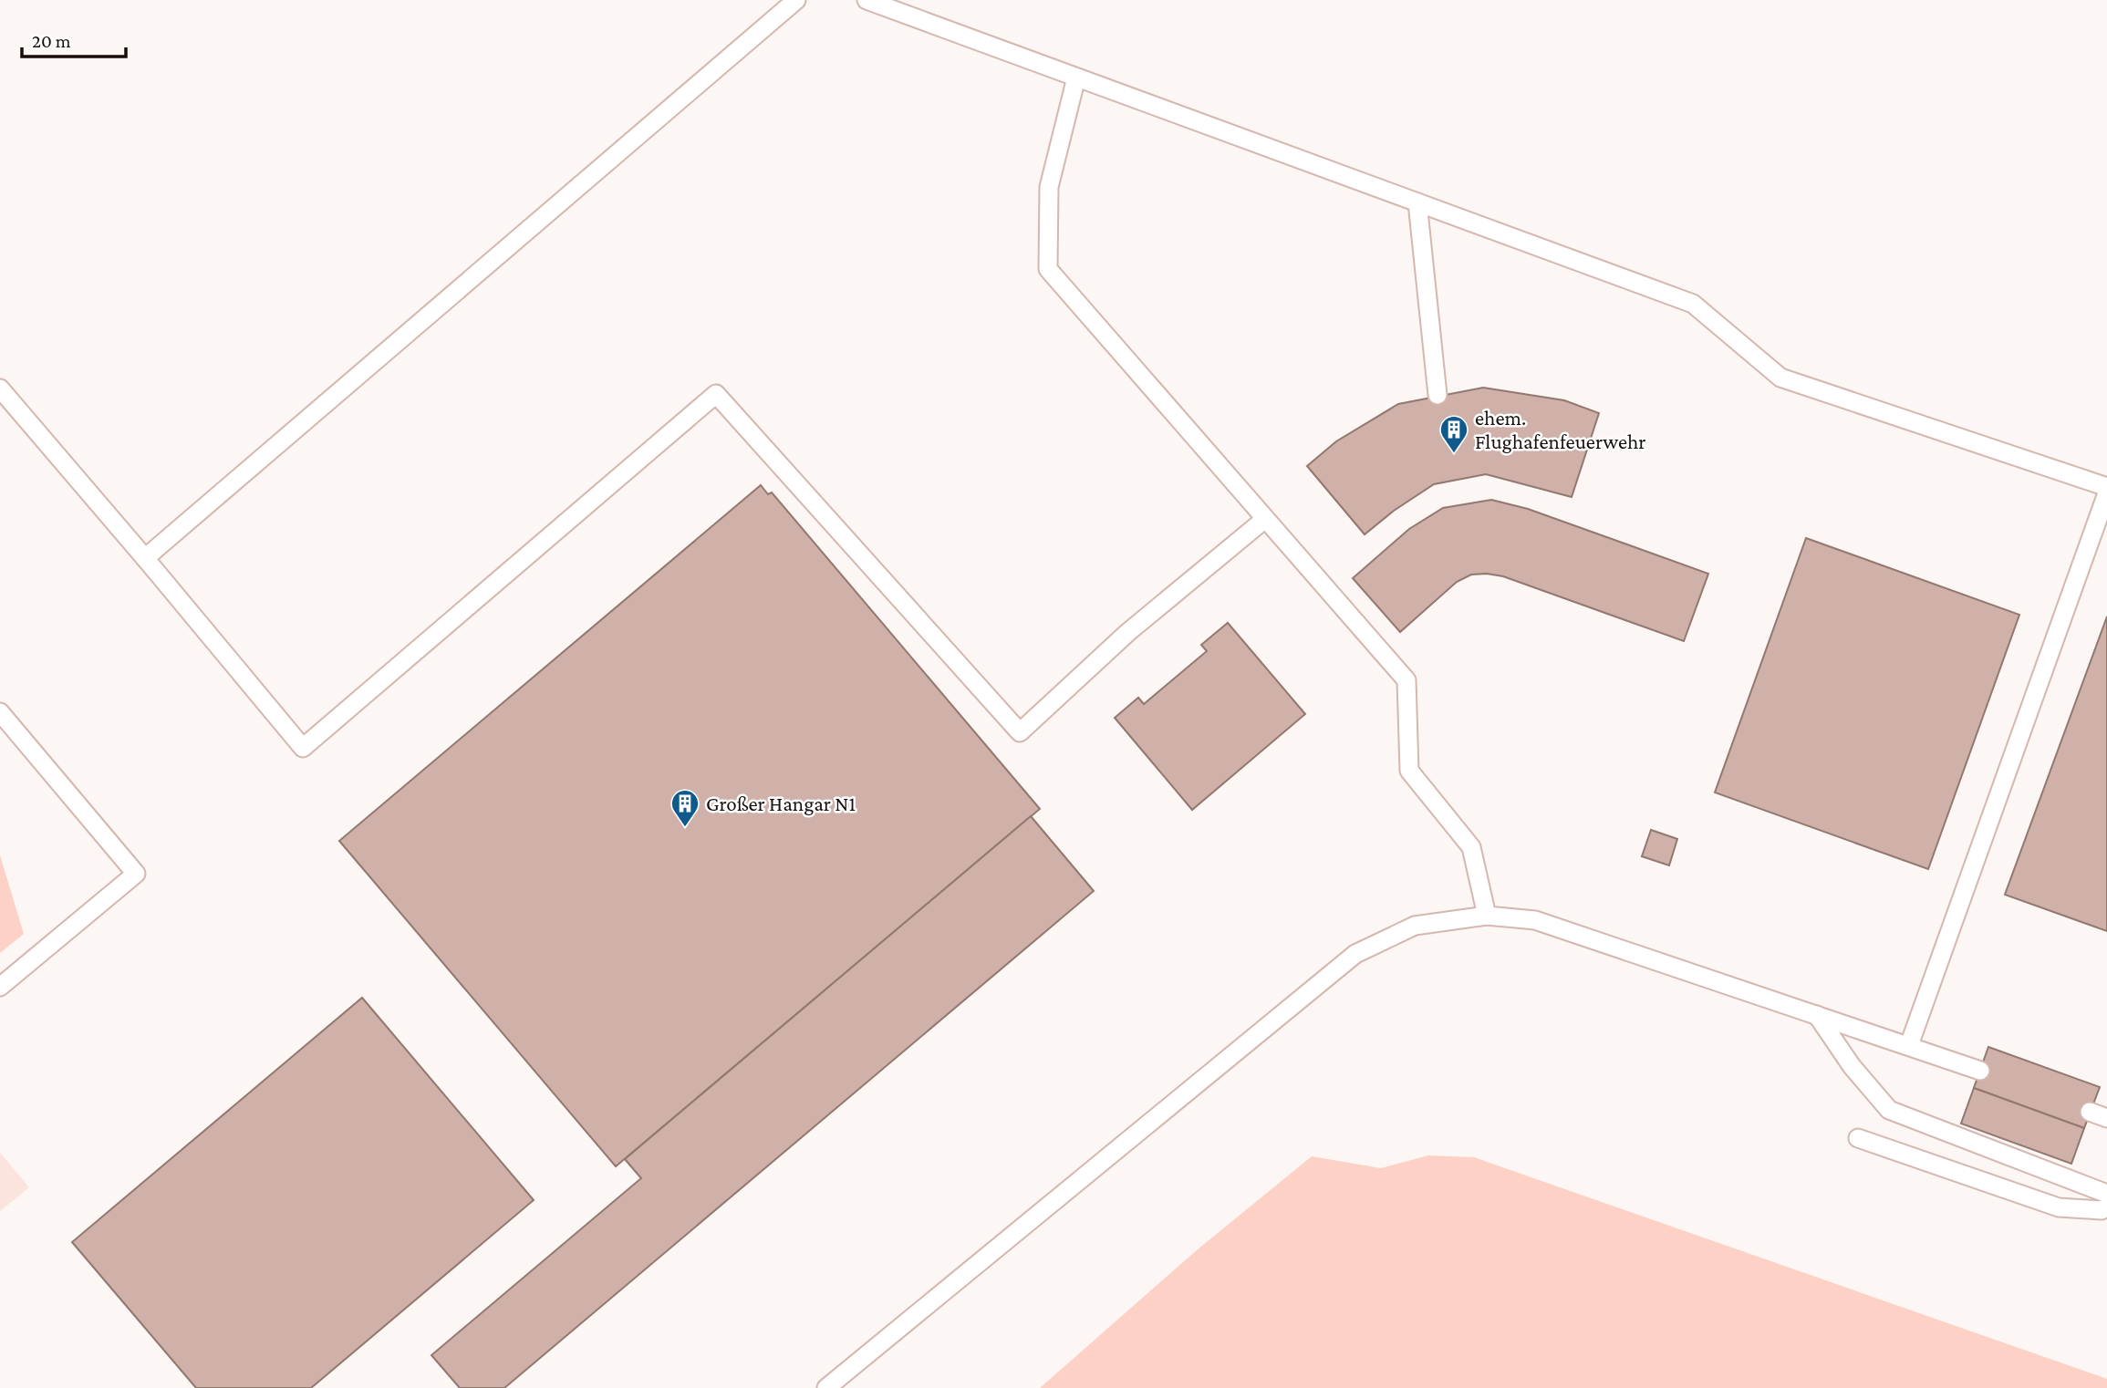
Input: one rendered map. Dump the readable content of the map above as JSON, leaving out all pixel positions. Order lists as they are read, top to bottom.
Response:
{
  "places": {
    "building": ["ehem. Flughafenfeuerwehr", "Großer Hangar N1"]
  },
  "scale_bar": "20 m"
}
